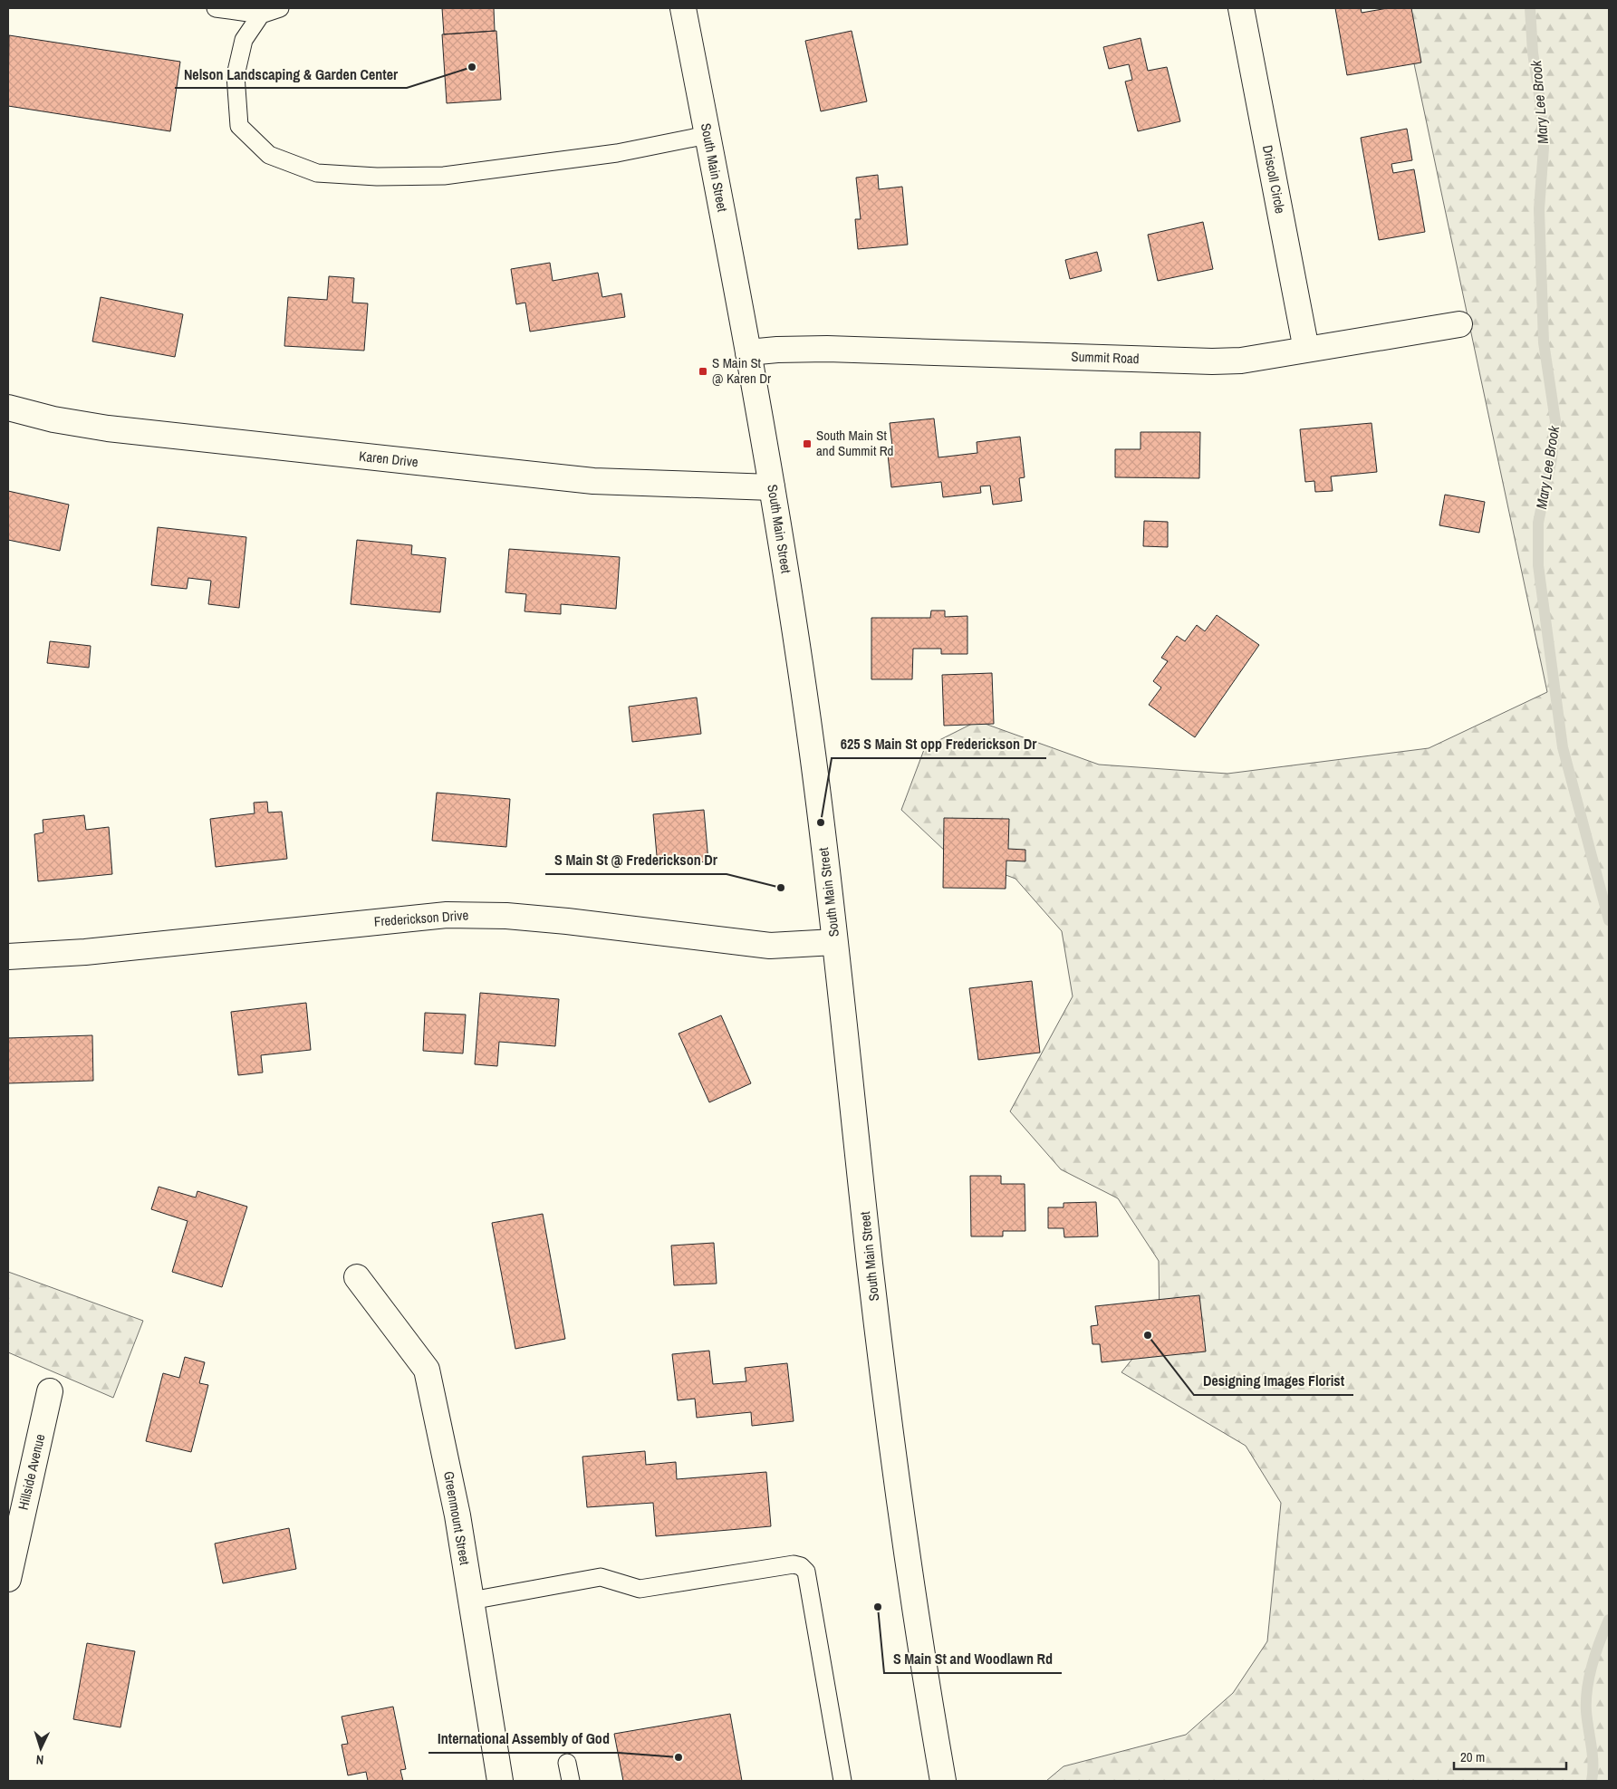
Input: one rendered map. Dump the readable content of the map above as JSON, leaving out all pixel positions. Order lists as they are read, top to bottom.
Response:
{
  "streets": {
    "street": [
      "South Main Street",
      "Driscoll Circle",
      "Summit Road",
      "Karen Drive",
      "Frederickson Drive",
      "Hillside Avenue",
      "Greenmount Street"
    ]
  },
  "crossings": [
    ["South Main Street", "Summit Road"],
    ["South Main Street", "Karen Drive"],
    ["South Main Street", "Frederickson Drive"],
    ["Driscoll Circle", "Summit Road"]
  ],
  "water": ["Mary Lee Brook"],
  "places": {
    "other": [
      "Nelson Landscaping & Garden Center",
      "625 S Main St opp Frederickson Dr",
      "S Main St @ Frederickson Dr",
      "Designing Images Florist",
      "S Main St and Woodlawn Rd",
      "International Assembly of God"
    ],
    "transit": ["S Main St @ Karen Dr", "South Main St and Summit Rd"]
  },
  "scale_bar": "20 m",
  "north": "bottom"
}
